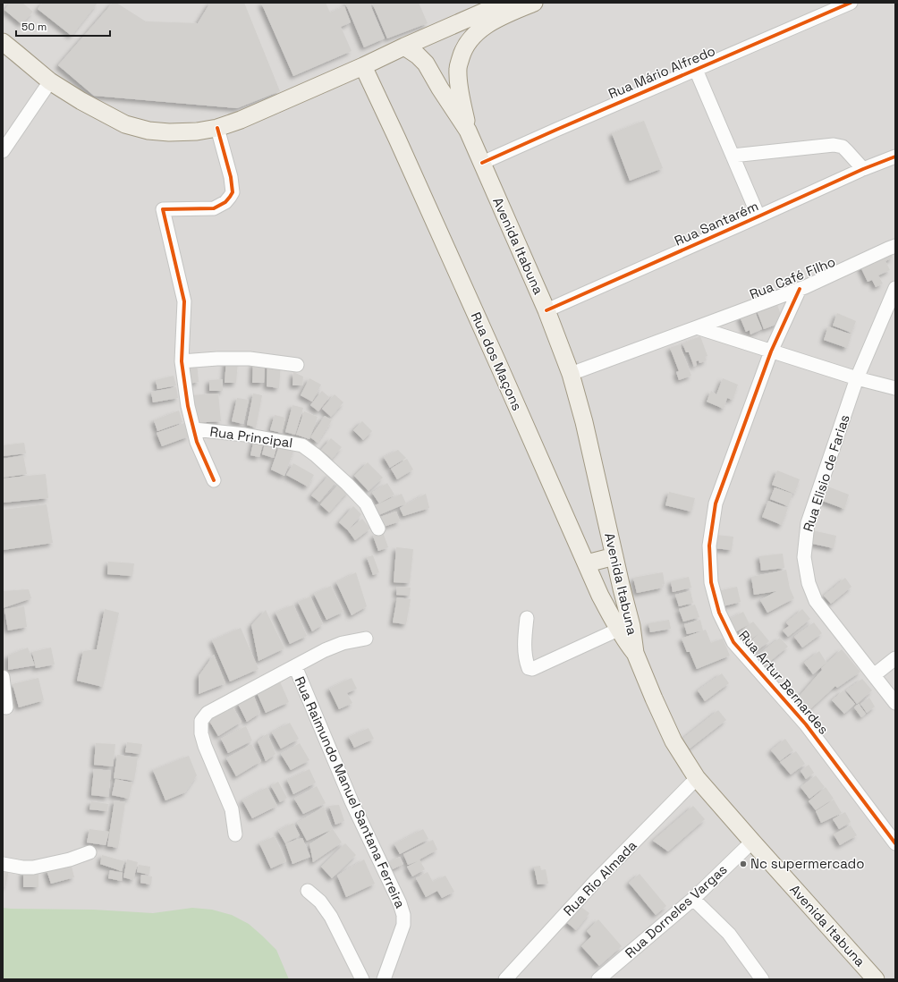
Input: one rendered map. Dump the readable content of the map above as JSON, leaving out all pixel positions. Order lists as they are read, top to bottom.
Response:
{
  "streets": {
    "main road": ["Avenida Itabuna", "Rua dos Maçons"],
    "street": [
      "Rua Mário Alfredo",
      "Rua Santarém",
      "Rua Café Filho",
      "Rua Principal",
      "Rua Elisio de Farias",
      "Rua Artur Bernardes",
      "Rua Raimundo Manuel Santana Ferreira",
      "Rua Rio Almada",
      "Rua Dorneles Vargas"
    ]
  },
  "crossings": [
    ["Rua Mário Alfredo", "Rua Santarém"],
    ["Rua Mário Alfredo", "Avenida Itabuna"],
    ["Rua Santarém", "Avenida Itabuna"],
    ["Avenida Itabuna", "Rua Café Filho"],
    ["Avenida Itabuna", "Rua dos Maçons"],
    ["Avenida Itabuna", "Rua Rio Almada"],
    ["Avenida Itabuna", "Rua Dorneles Vargas"],
    ["Rua Café Filho", "Rua Artur Bernardes"]
  ],
  "places": ["Nc supermercado"],
  "scale_bar": "50 m"
}
